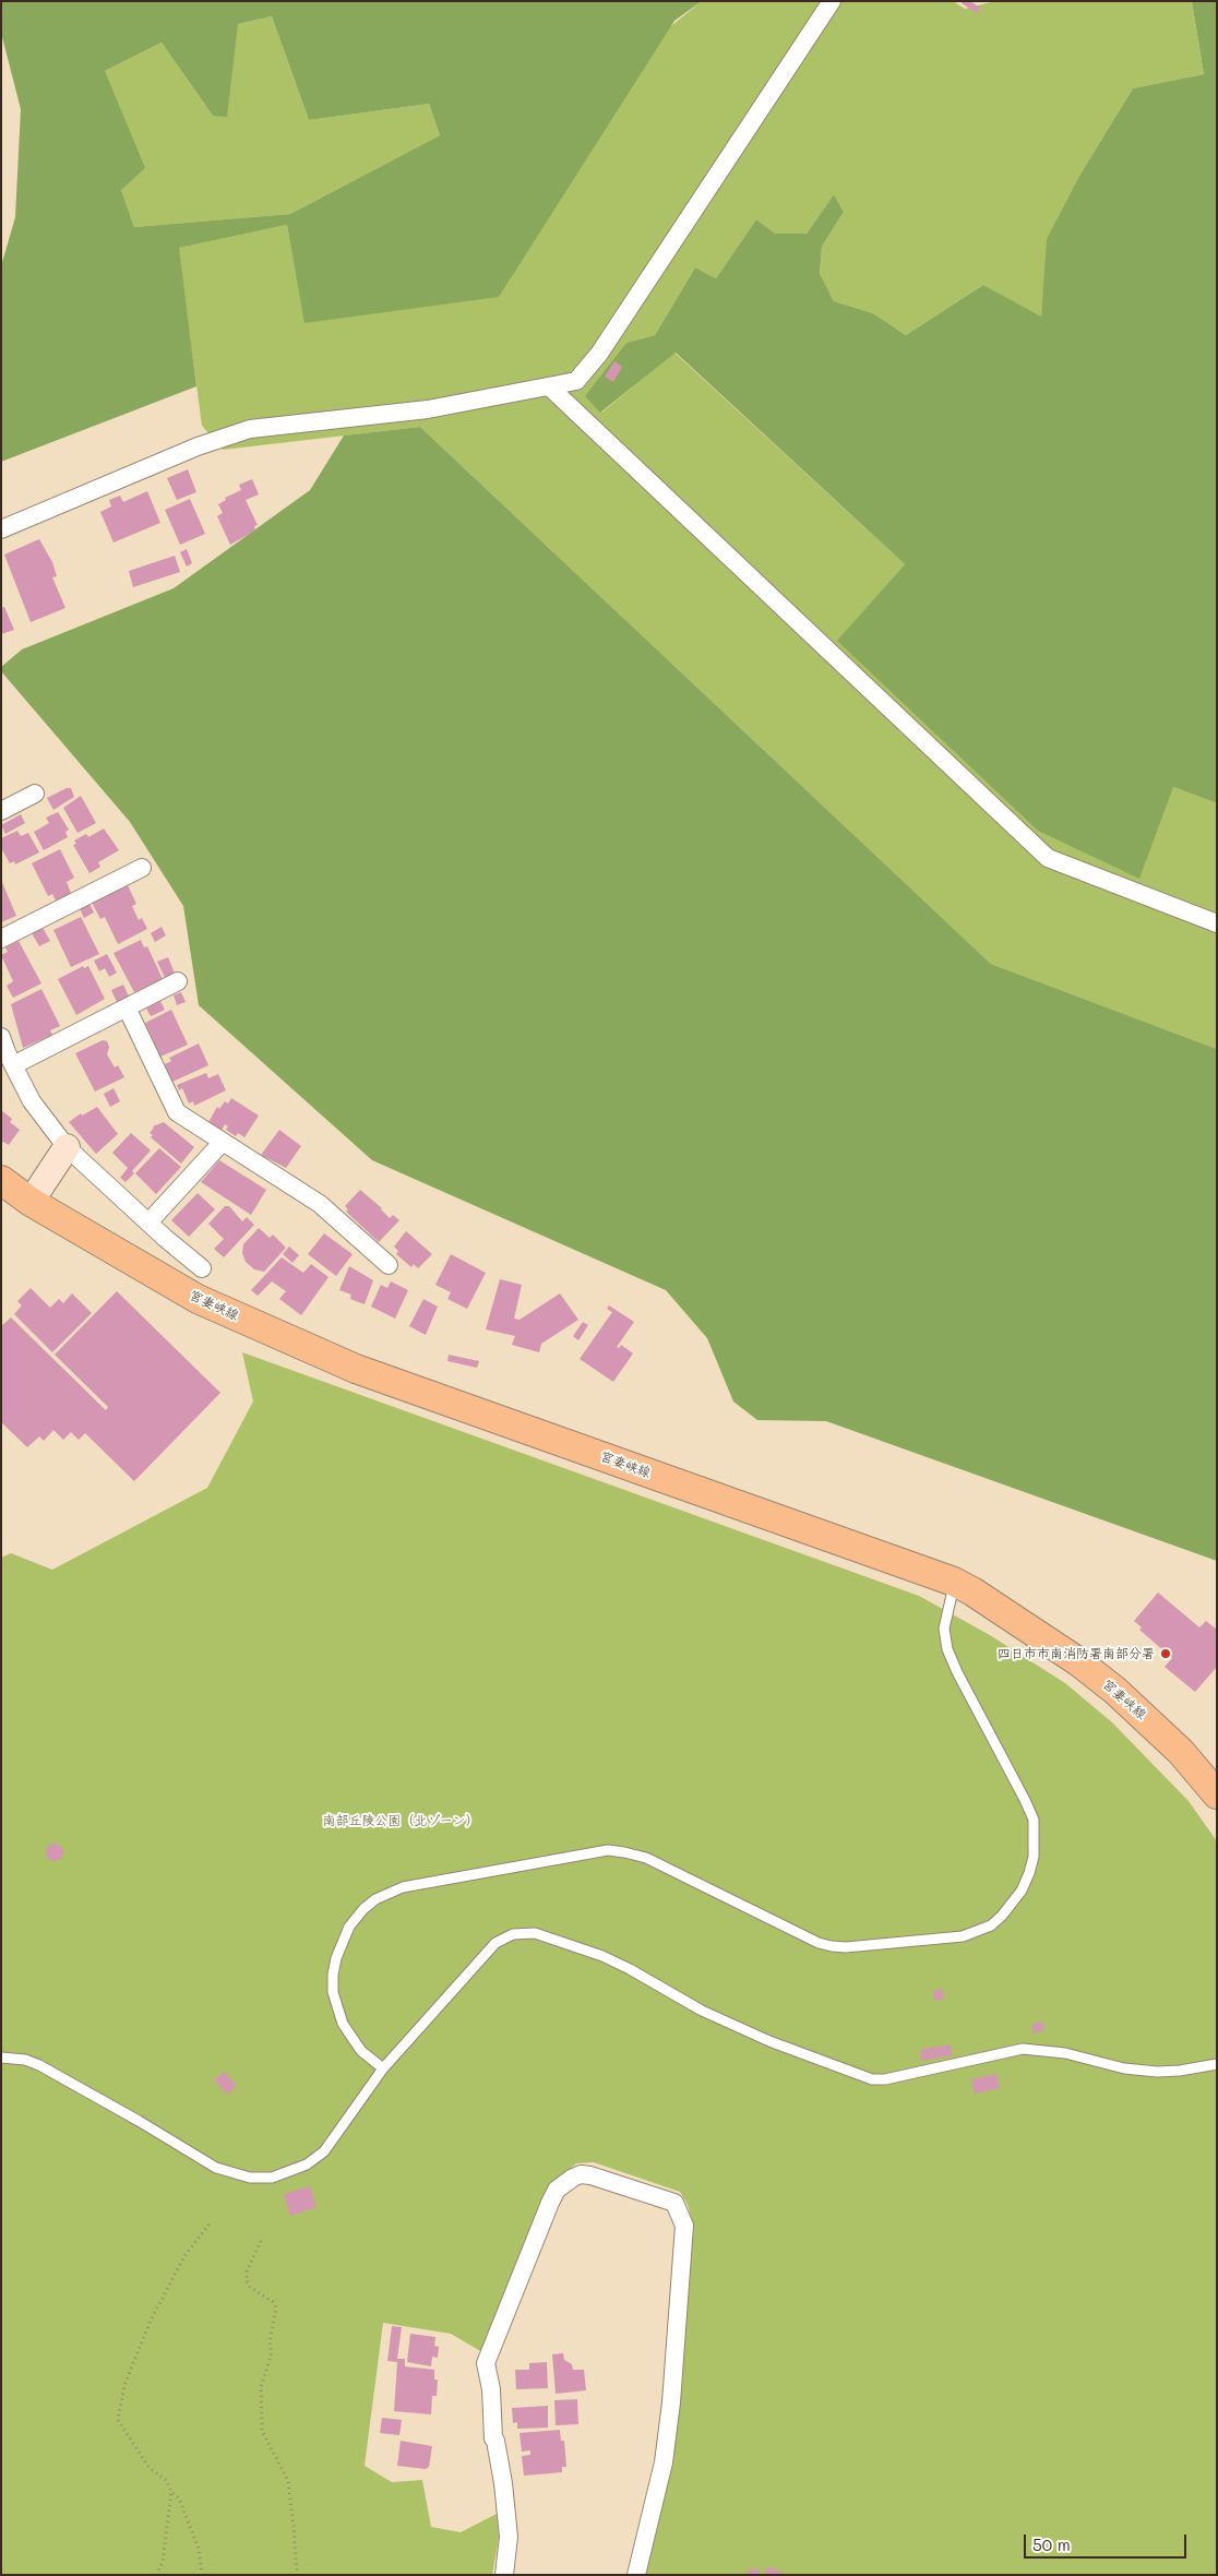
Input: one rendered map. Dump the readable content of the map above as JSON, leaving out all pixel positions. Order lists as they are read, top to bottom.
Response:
{
  "streets": {
    "main road": ["宮妻峡線"]
  },
  "parks": ["南部丘陵公園（北ゾーン）"],
  "places": ["四日市市南消防署南部分署"],
  "scale_bar": "50 m"
}
